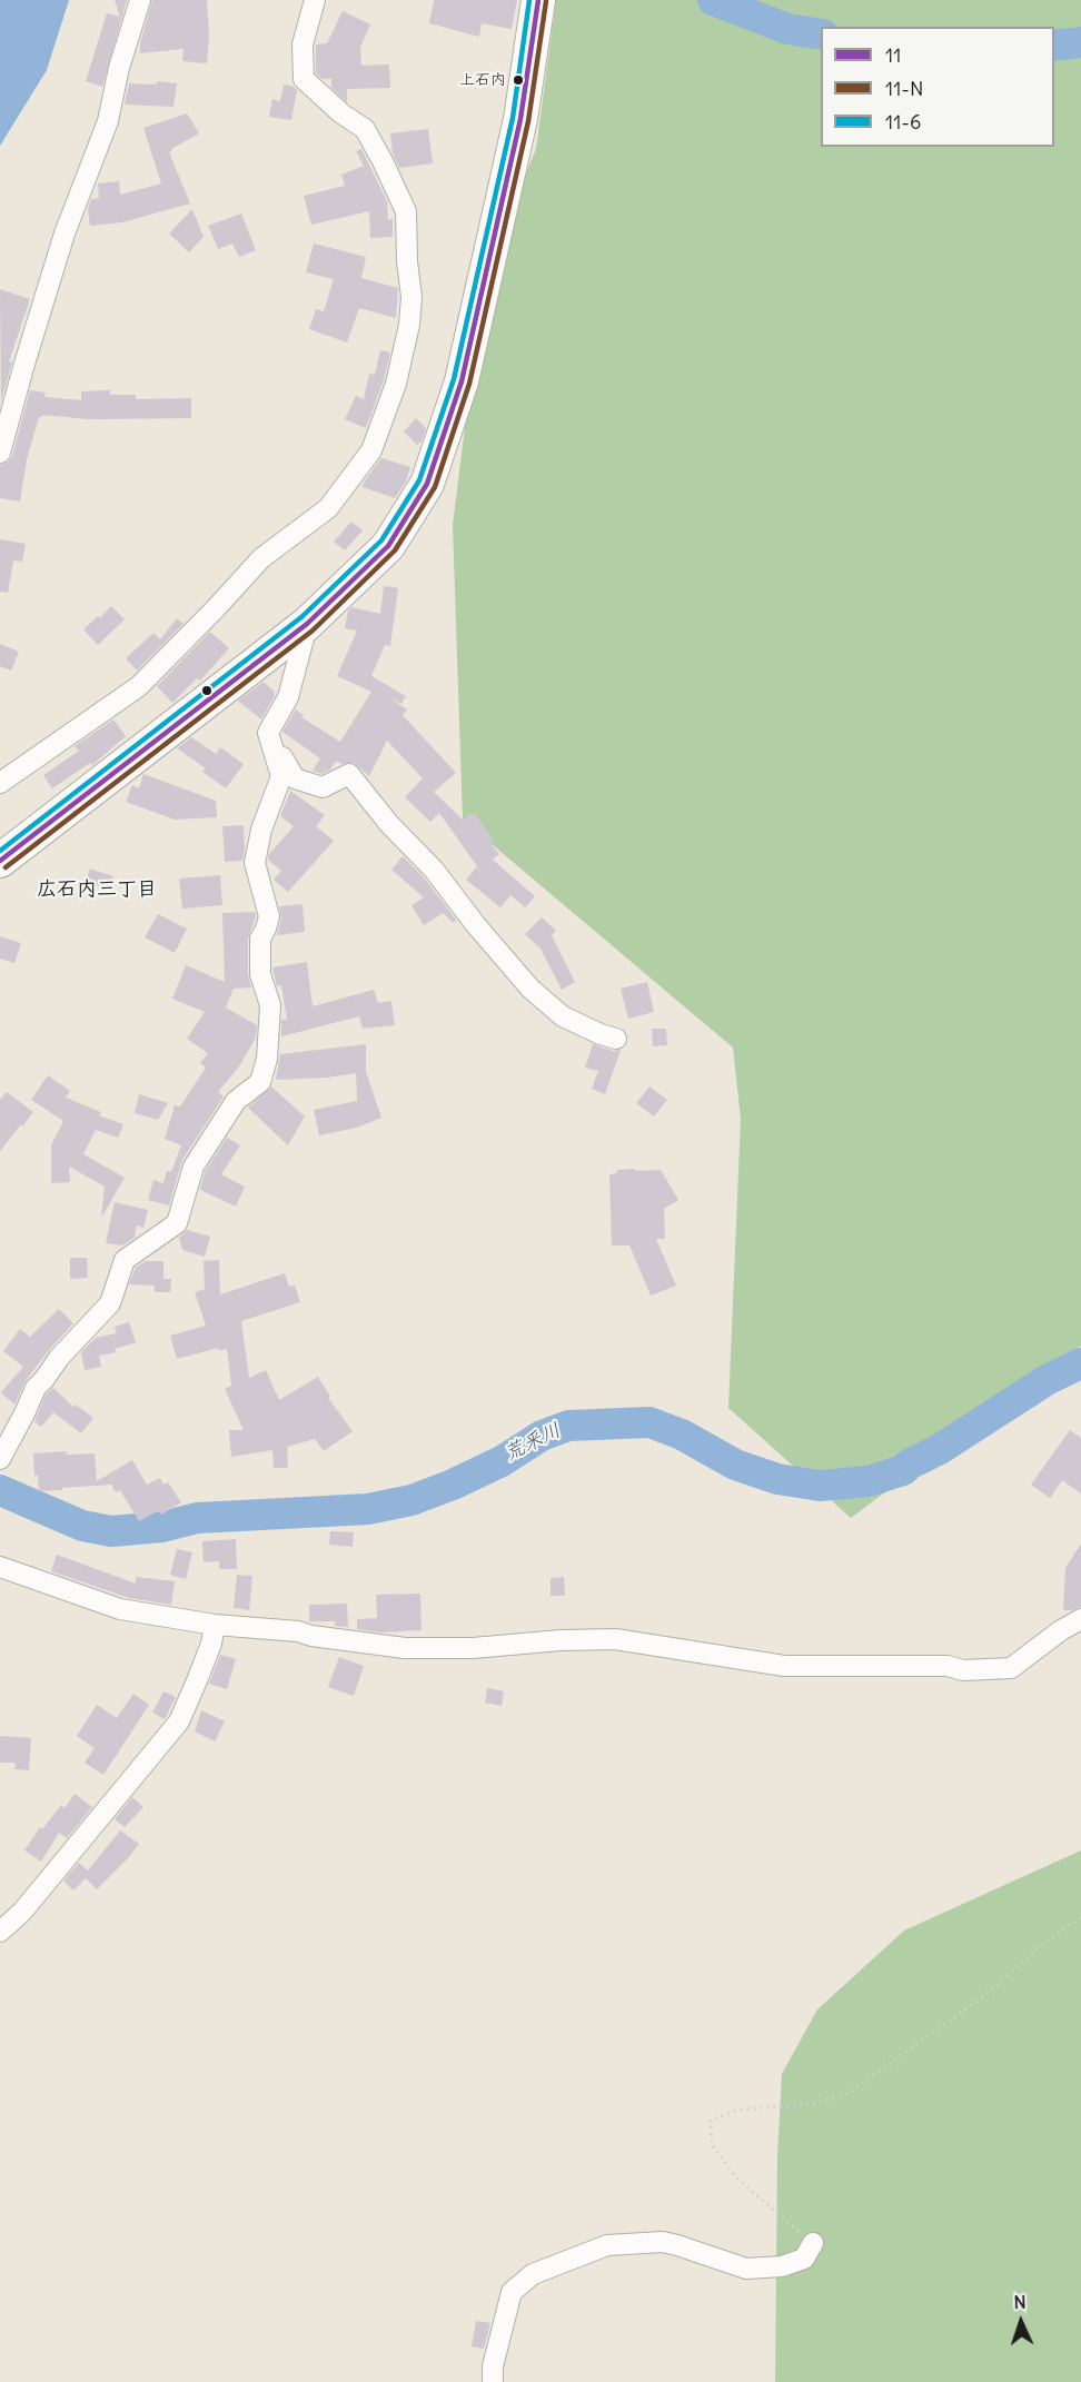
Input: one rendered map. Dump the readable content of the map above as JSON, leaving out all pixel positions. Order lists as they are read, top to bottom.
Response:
{
  "districts": ["広石内三丁目"],
  "water": ["荒釆川"],
  "places": ["上石内"],
  "lines": ["transit line 11", "transit line 11-6", "transit line 11-N"],
  "legend": ["11", "11-N", "11-6"],
  "north": "top"
}
